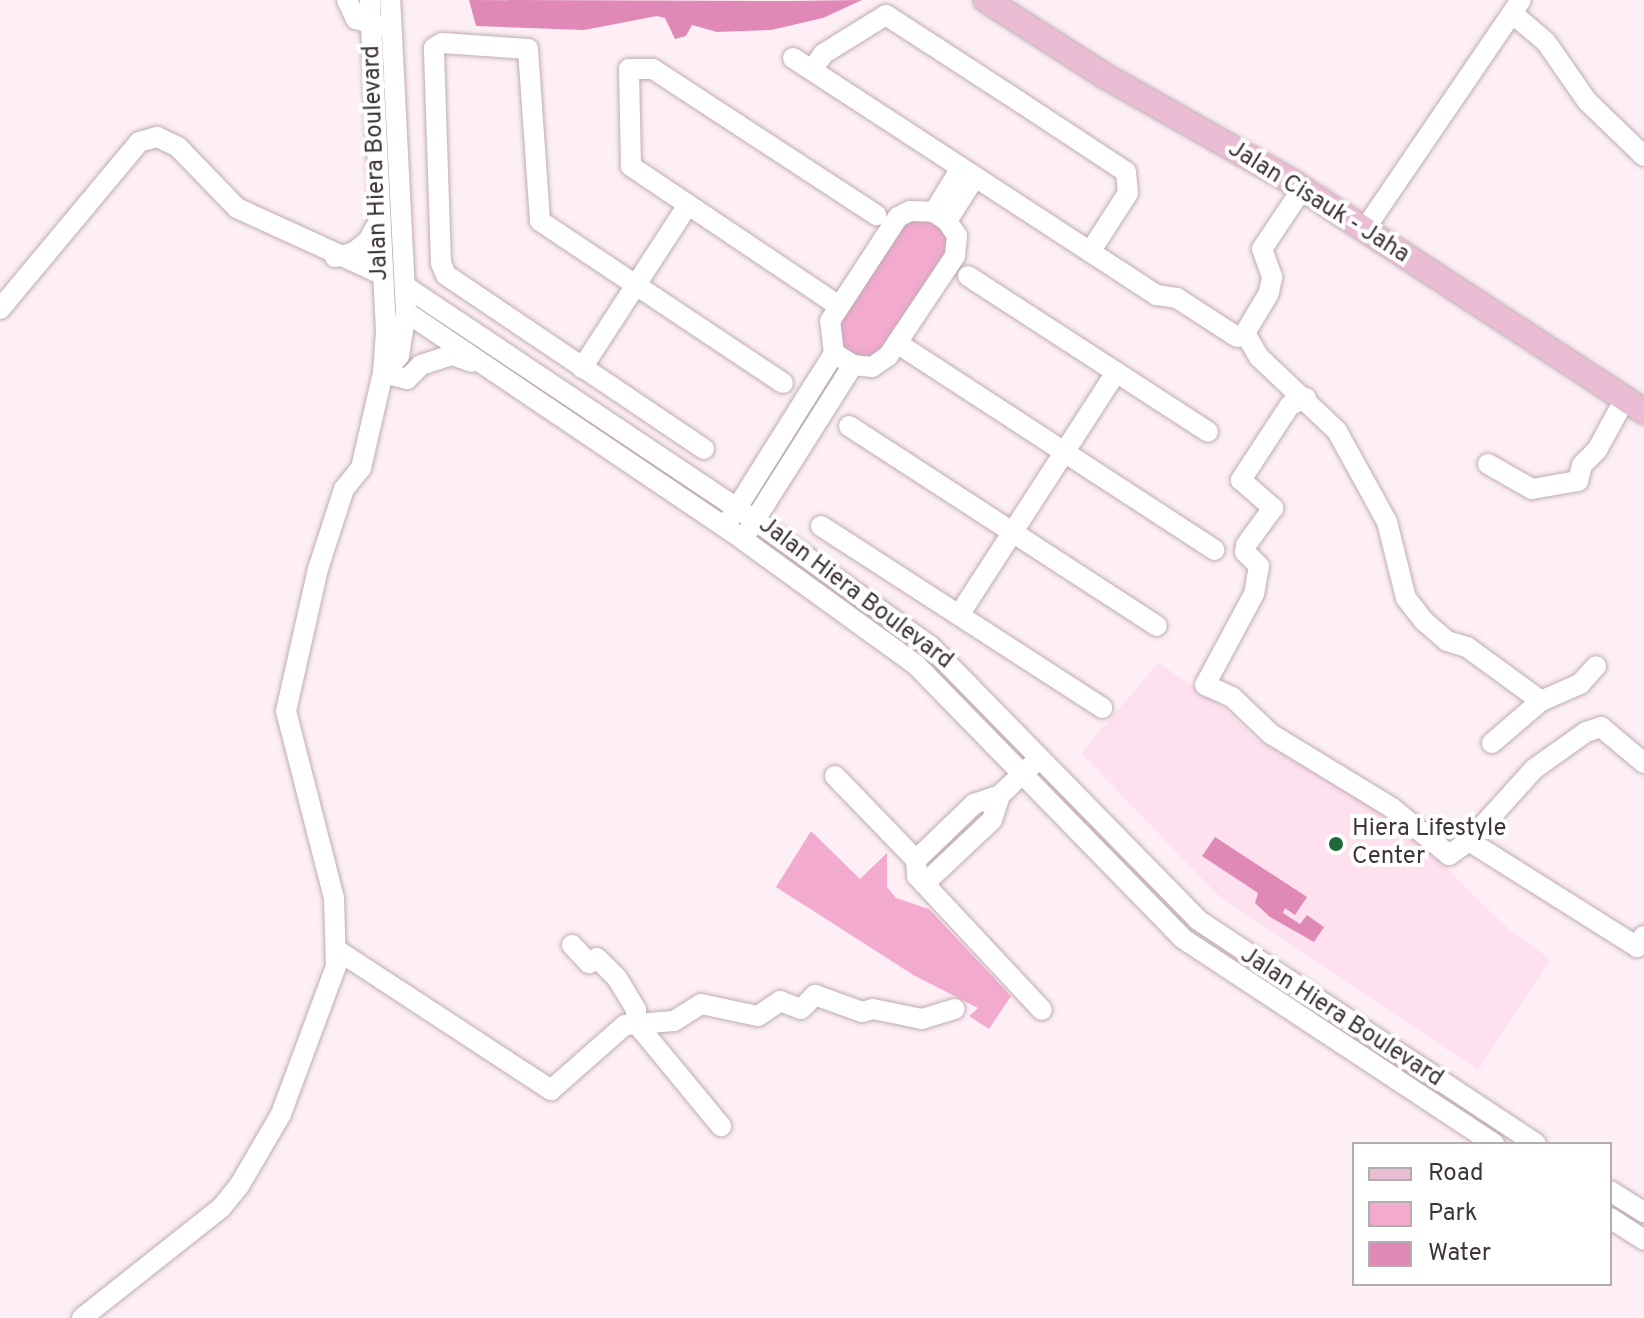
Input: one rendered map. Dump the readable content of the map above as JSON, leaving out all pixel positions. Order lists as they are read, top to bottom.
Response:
{
  "streets": {
    "main road": ["Jalan Cisauk - Jaha"],
    "street": ["Jalan Hiera Boulevard"]
  },
  "places": ["Hiera Lifestyle Center"],
  "legend": ["Road", "Park", "Water"]
}
